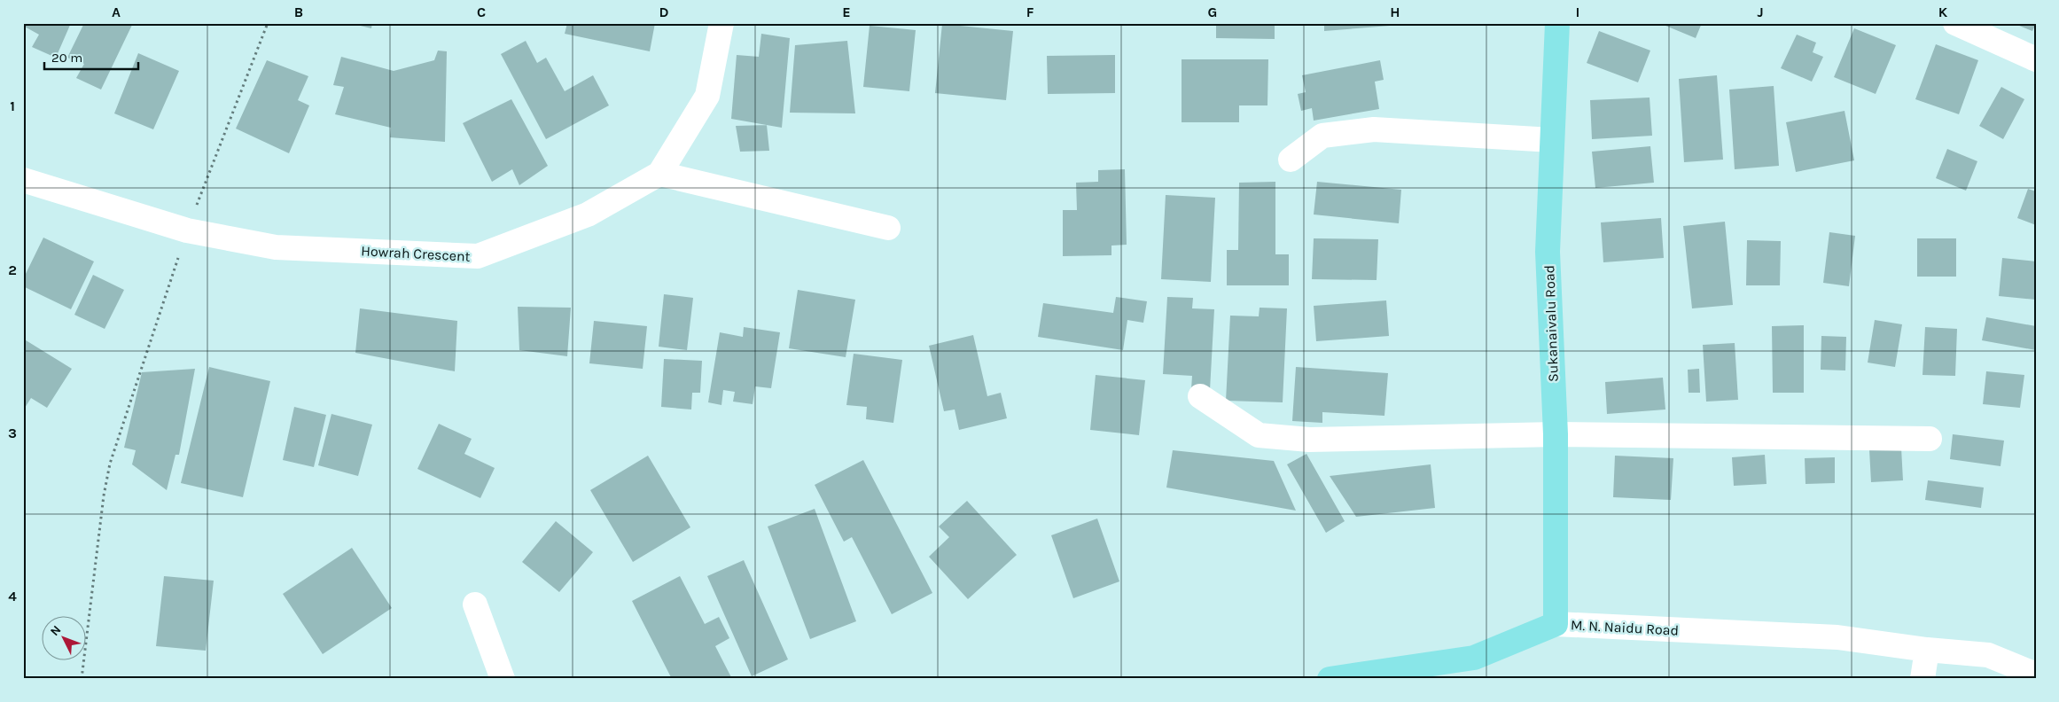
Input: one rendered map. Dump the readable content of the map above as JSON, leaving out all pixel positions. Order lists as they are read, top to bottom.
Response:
{
  "streets": {
    "main road": ["Sukanaivalu Road", "M. N. Naidu Road"],
    "street": ["Howrah Crescent"]
  },
  "crossings": [
    ["Sukanaivalu Road", "M. N. Naidu Road"]
  ],
  "scale_bar": "20 m",
  "north": "top left",
  "grid": {
    "columns": [
      "A",
      "B",
      "C",
      "D",
      "E",
      "F",
      "G",
      "H",
      "I",
      "J",
      "K"
    ],
    "rows": [
      "1",
      "2",
      "3",
      "4"
    ]
  }
}
